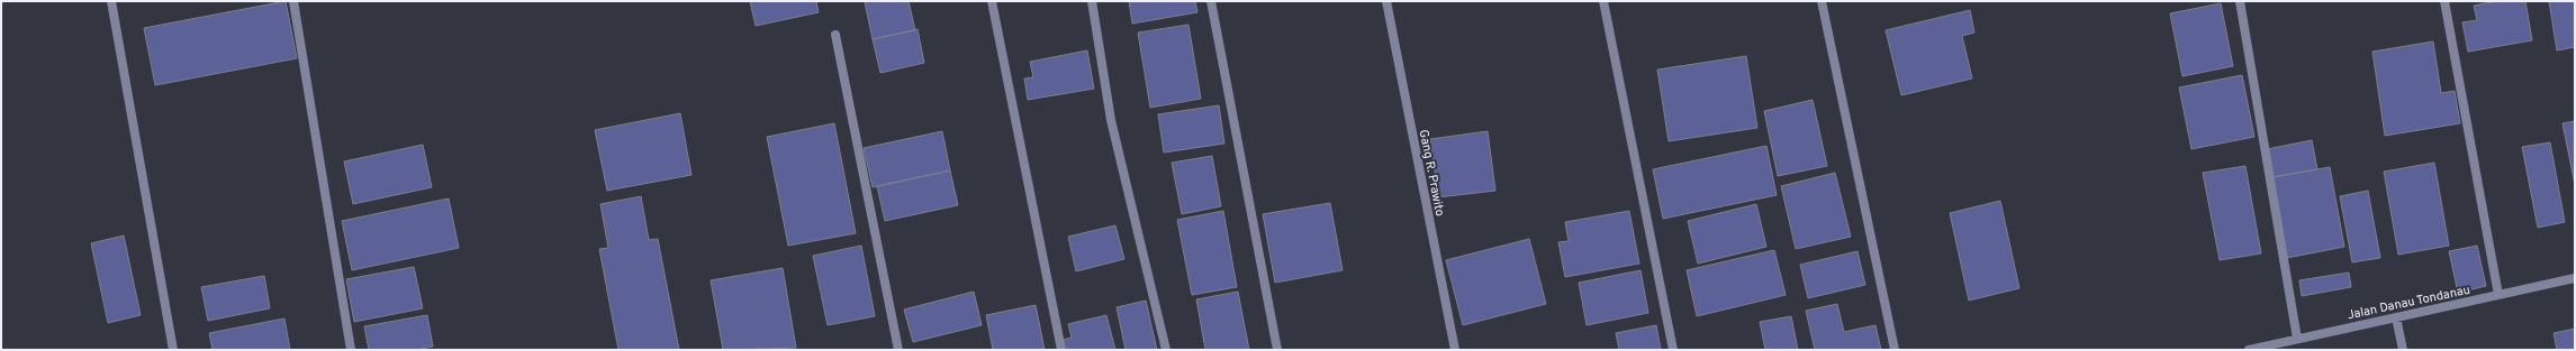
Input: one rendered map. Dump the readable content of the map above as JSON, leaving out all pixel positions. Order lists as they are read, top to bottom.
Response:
{
  "streets": {
    "street": ["Gang R. Prawito", "Jalan Danau Tondanau"]
  }
}
